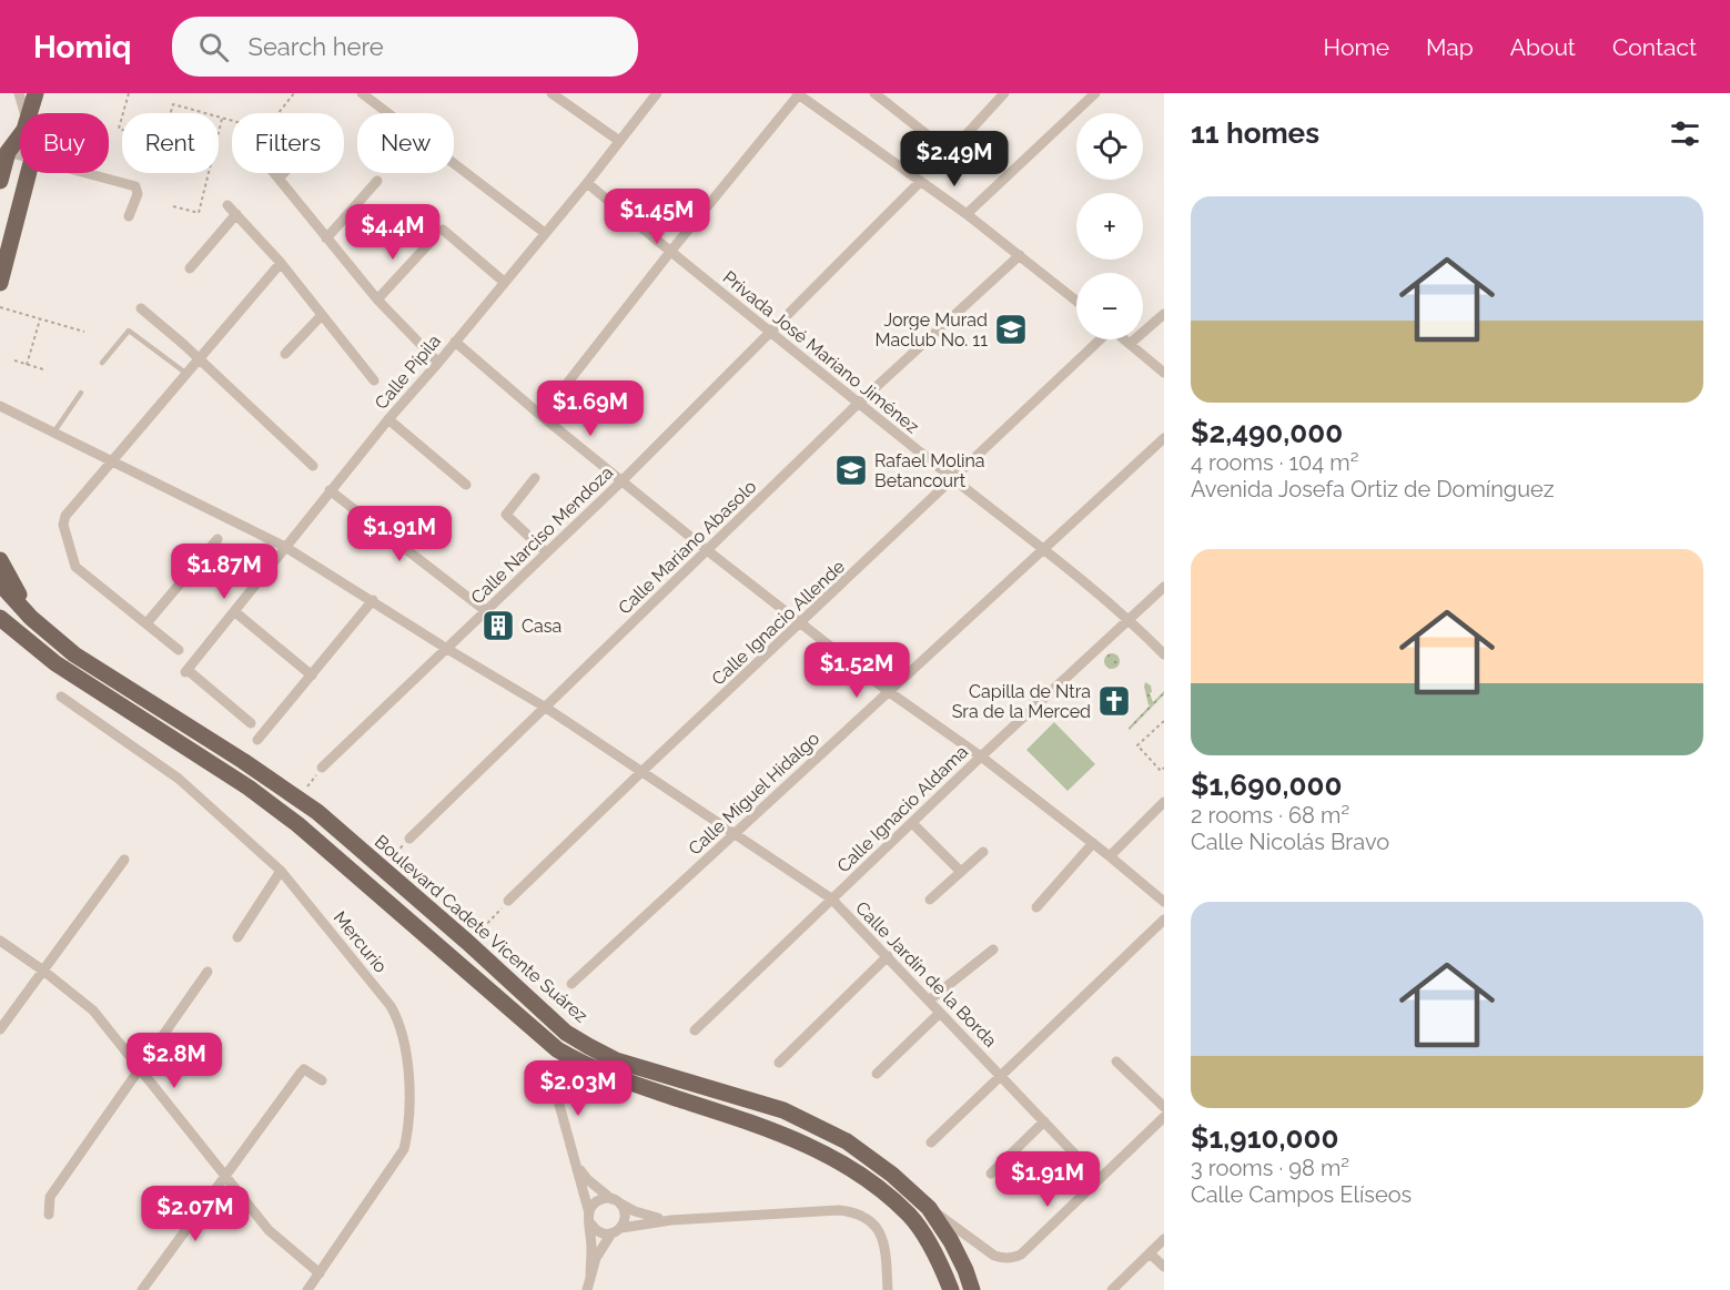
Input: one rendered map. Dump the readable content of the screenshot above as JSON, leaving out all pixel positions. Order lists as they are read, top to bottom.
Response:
{
  "streets": {
    "main road": ["Boulevard Cadete Vicente Suárez"],
    "street": [
      "Privada José Mariano Jiménez",
      "Calle Pípila",
      "Calle Narciso Mendoza",
      "Calle Mariano Abasolo",
      "Calle Ignacio Allende",
      "Calle Miguel Hidalgo",
      "Calle Ignacio Aldama",
      "Mercurio",
      "Calle Jardín de la Borda"
    ]
  },
  "crossings": [
    ["Privada José Mariano Jiménez", "Calle Pípila"],
    ["Privada José Mariano Jiménez", "Calle Narciso Mendoza"],
    ["Privada José Mariano Jiménez", "Calle Mariano Abasolo"],
    ["Privada José Mariano Jiménez", "Calle Ignacio Allende"],
    ["Privada José Mariano Jiménez", "Calle Miguel Hidalgo"],
    ["Privada José Mariano Jiménez", "Calle Ignacio Aldama"],
    ["Calle Pípila", "Calle Jardín de la Borda"],
    ["Calle Narciso Mendoza", "Calle Jardín de la Borda"],
    ["Calle Mariano Abasolo", "Calle Jardín de la Borda"],
    ["Calle Ignacio Allende", "Calle Jardín de la Borda"],
    ["Calle Miguel Hidalgo", "Calle Jardín de la Borda"],
    ["Calle Ignacio Aldama", "Calle Jardín de la Borda"]
  ],
  "places": {
    "school or university": ["Jorge Murad Maclub No. 11", "Rafael Molina Betancourt"],
    "building": ["Casa"],
    "church": ["Capilla de Ntra Sra de la Merced"]
  },
  "page": {
    "header": "Homiq",
    "search": "Search here",
    "nav": [
      "Home",
      "Map",
      "About",
      "Contact"
    ],
    "heading": "11 homes",
    "map_buttons": ["+", "−"],
    "chip": [
      "Buy",
      "Rent",
      "Filters",
      "New"
    ],
    "price": [
      "$2.49M",
      "$1.45M",
      "$4.4M",
      "$1.69M",
      "$1.91M",
      "$1.87M",
      "$1.52M",
      "$2.8M",
      "$2.03M",
      "$1.91M",
      "$2.07M"
    ],
    "list": [
      {
        "name": "$2,490,000",
        "note": "4 rooms · 104 m² · Avenida Josefa Ortiz de Domínguez"
      },
      {
        "name": "$1,690,000",
        "note": "2 rooms · 68 m² · Calle Nicolás Bravo"
      },
      {
        "name": "$1,910,000",
        "note": "3 rooms · 98 m² · Calle Campos Elíseos"
      }
    ]
  }
}
